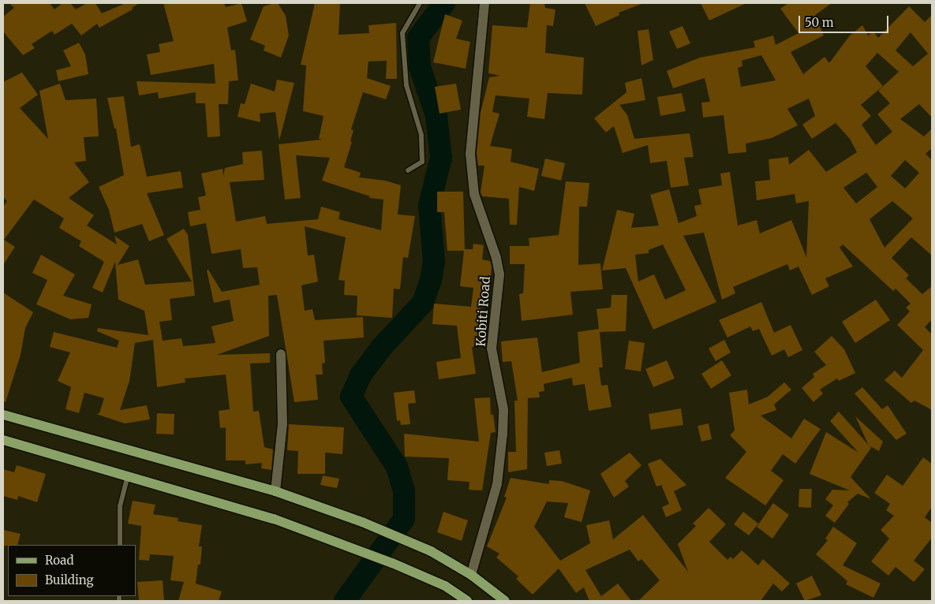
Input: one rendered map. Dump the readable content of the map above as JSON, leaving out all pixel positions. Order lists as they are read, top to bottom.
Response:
{
  "streets": {
    "street": ["Kobiti Road"]
  },
  "legend": ["Road", "Building"],
  "scale_bar": "50 m"
}
